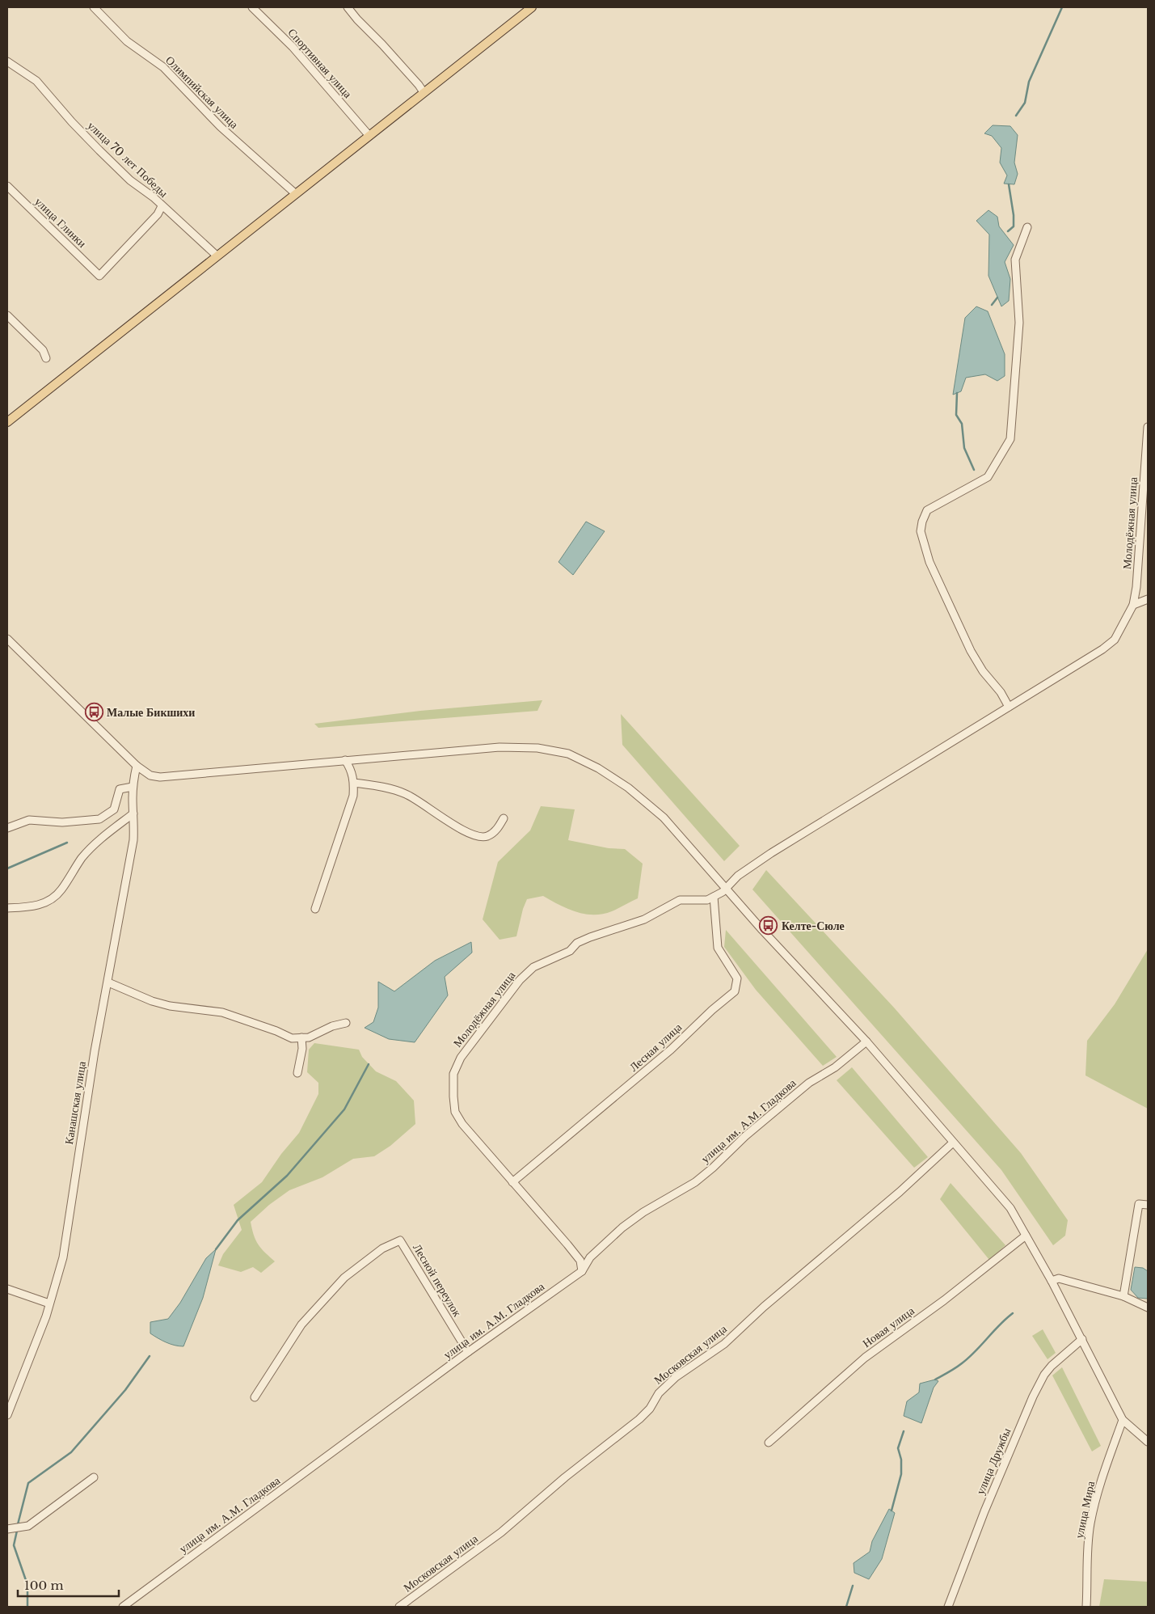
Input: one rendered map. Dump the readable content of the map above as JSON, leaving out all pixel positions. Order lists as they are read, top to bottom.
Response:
{
  "streets": {
    "street": [
      "Спортивная улица",
      "Олимпийская улица",
      "улица 70 лет Победы",
      "улица Глинки",
      "Молодёжная улица",
      "Лесная улица",
      "Канашская улица",
      "улица им. А.М. Гладкова",
      "Лесной переулок",
      "Новая улица",
      "Московская улица",
      "улица Дружбы",
      "улица Мира"
    ]
  },
  "crossings": [
    ["улица 70 лет Победы", "улица Глинки"],
    ["Молодёжная улица", "Лесная улица"],
    ["Молодёжная улица", "улица им. А.М. Гладкова"],
    ["улица им. А.М. Гладкова", "Лесной переулок"]
  ],
  "places": {
    "bus stop": ["Малые Бикшихи", "Келте-Сюле"]
  },
  "scale_bar": "100 m"
}
